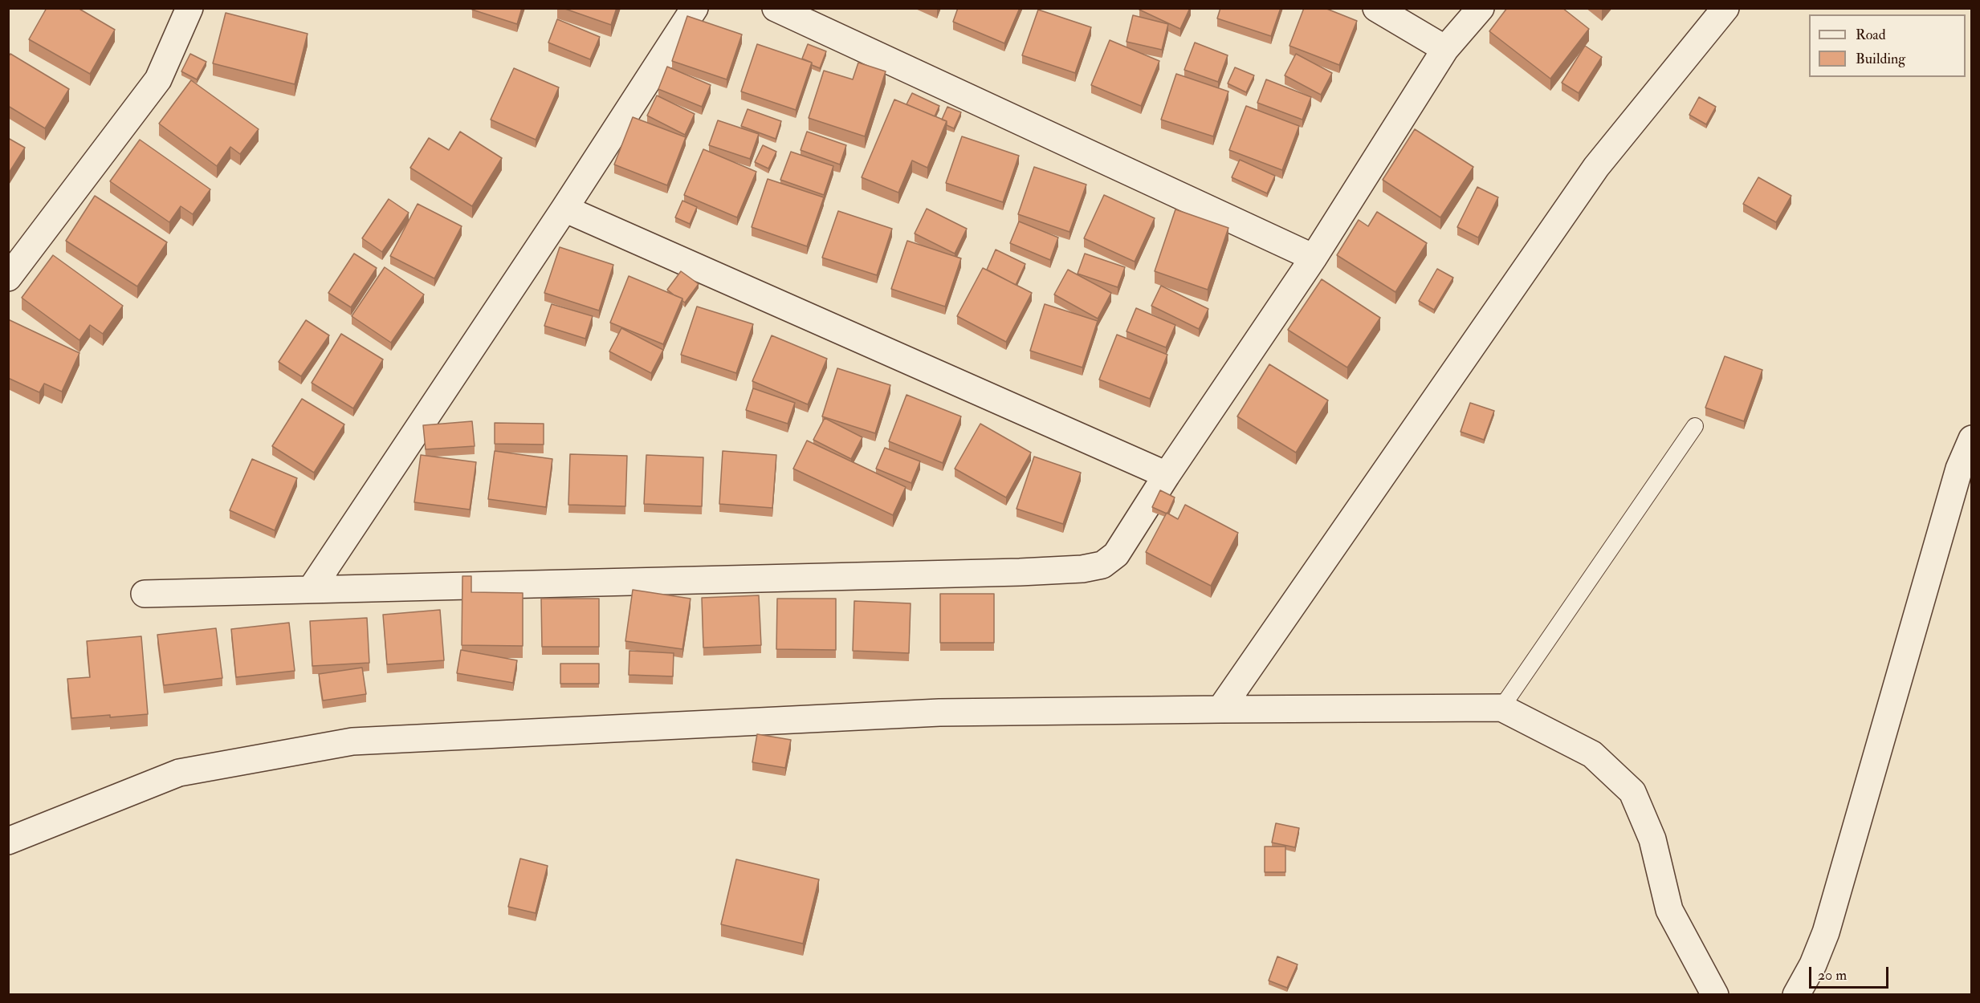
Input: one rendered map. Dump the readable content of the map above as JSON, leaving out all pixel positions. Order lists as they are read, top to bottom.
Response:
{
  "legend": ["Road", "Building"],
  "scale_bar": "20 m"
}
